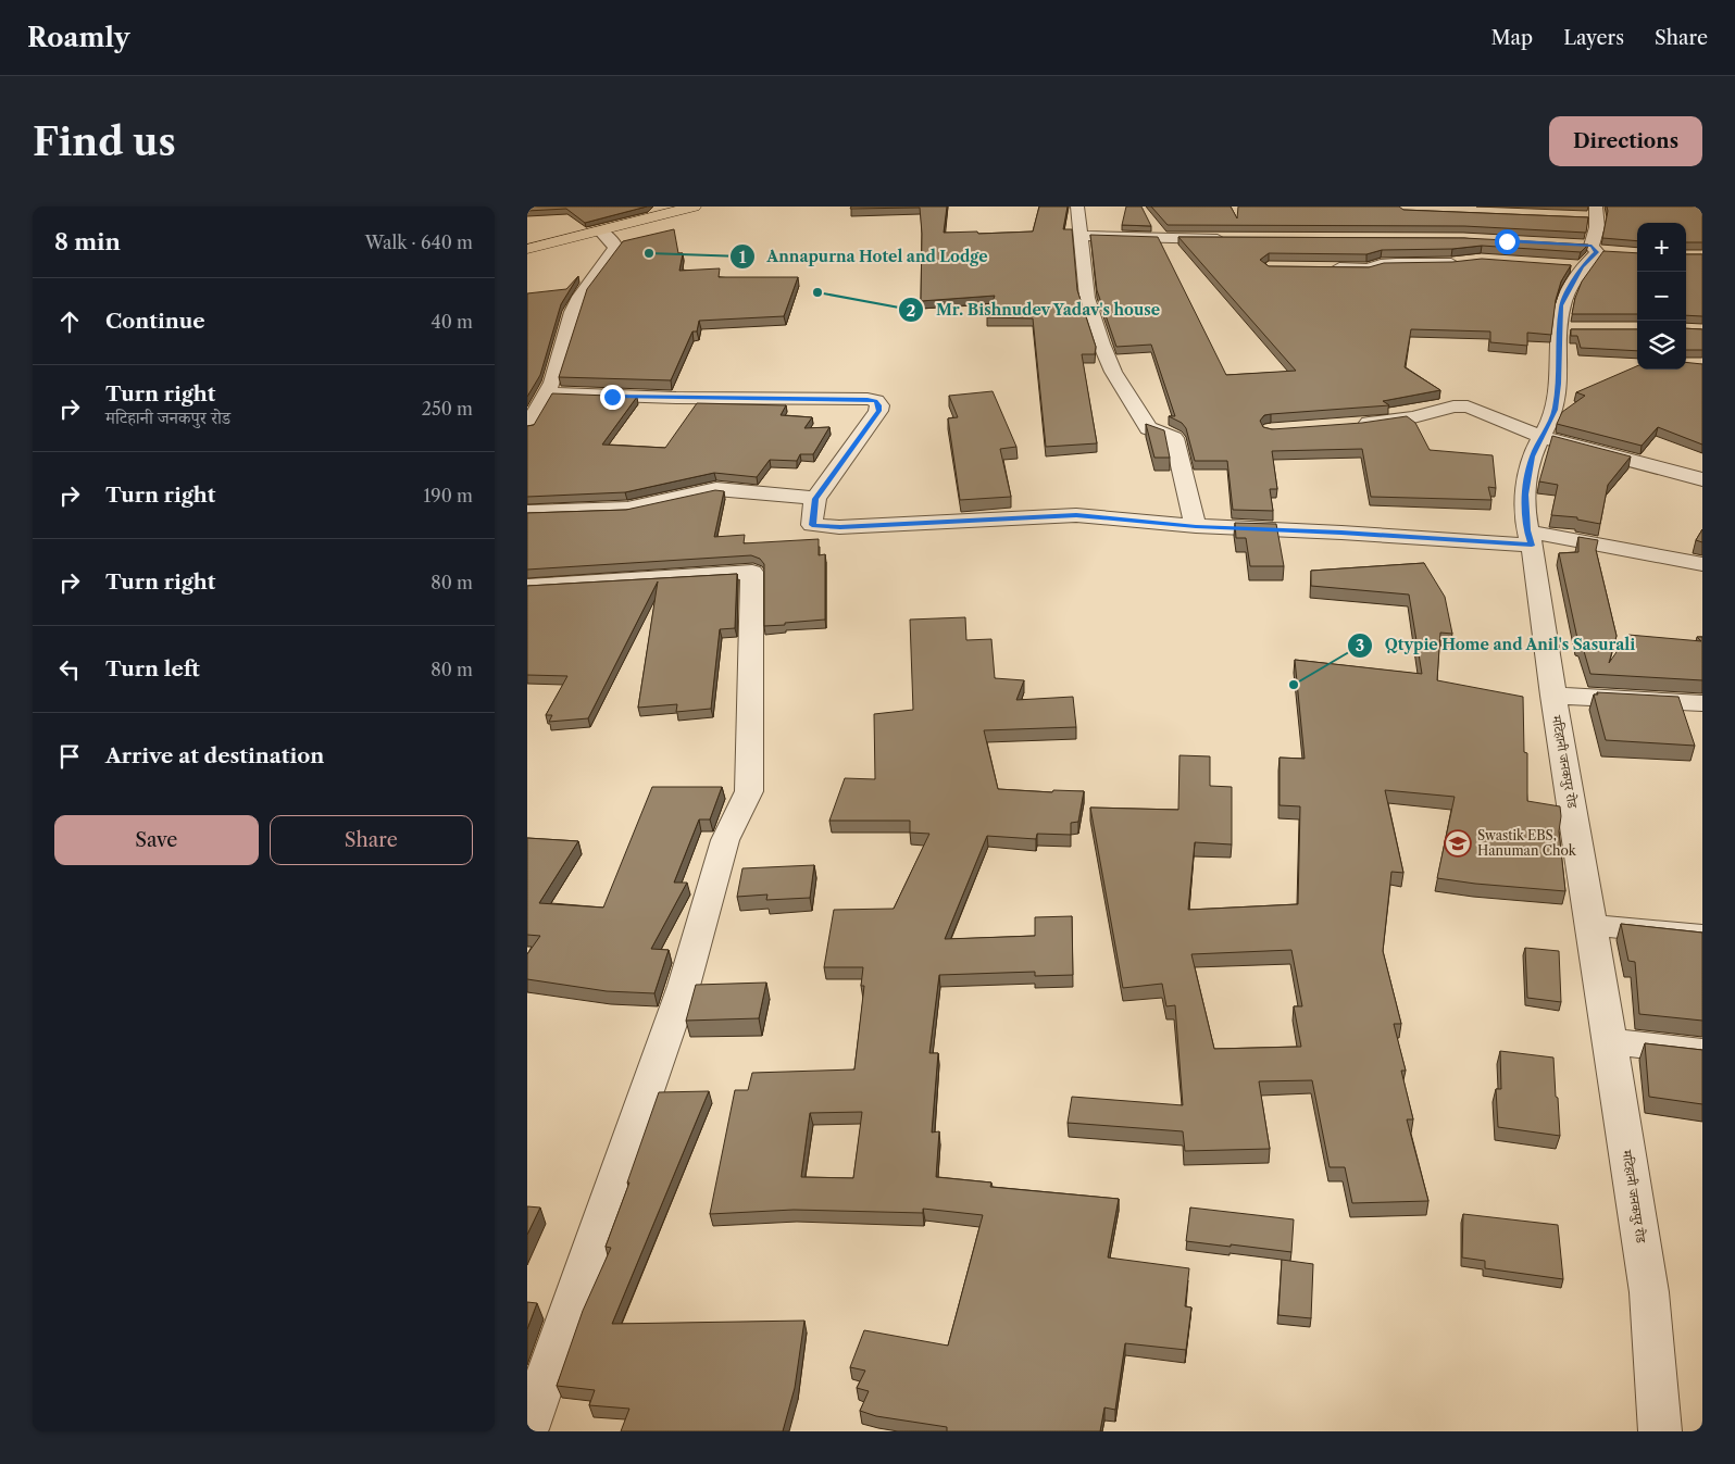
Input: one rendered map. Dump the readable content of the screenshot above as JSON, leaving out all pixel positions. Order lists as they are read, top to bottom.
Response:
{
  "streets": {
    "street": ["मटिहानी जनकपुर रोड"]
  },
  "places": {
    "other": ["Annapurna Hotel and Lodge", "Mr. Bishnudev Yadav's house", "Qtypie Home and Anil's Sasurali"],
    "school or university": ["Swastik EBS, Hanuman Chok"]
  },
  "page": {
    "header": "Roamly",
    "nav": ["Map", "Layers", "Share"],
    "buttons": [
      "Directions",
      ["Save", "Share"]
    ],
    "title": "Find us",
    "heading": ["8 min", "Walk · 640 m"],
    "map_buttons": ["+", "−"],
    "list": [
      ["Continue", "40 m"],
      ["Turn right", "मटिहानी जनकपुर रोड", "250 m"],
      ["Turn right", "190 m"],
      ["Turn right", "80 m"],
      ["Turn left", "80 m"],
      "Arrive at destination"
    ]
  }
}
